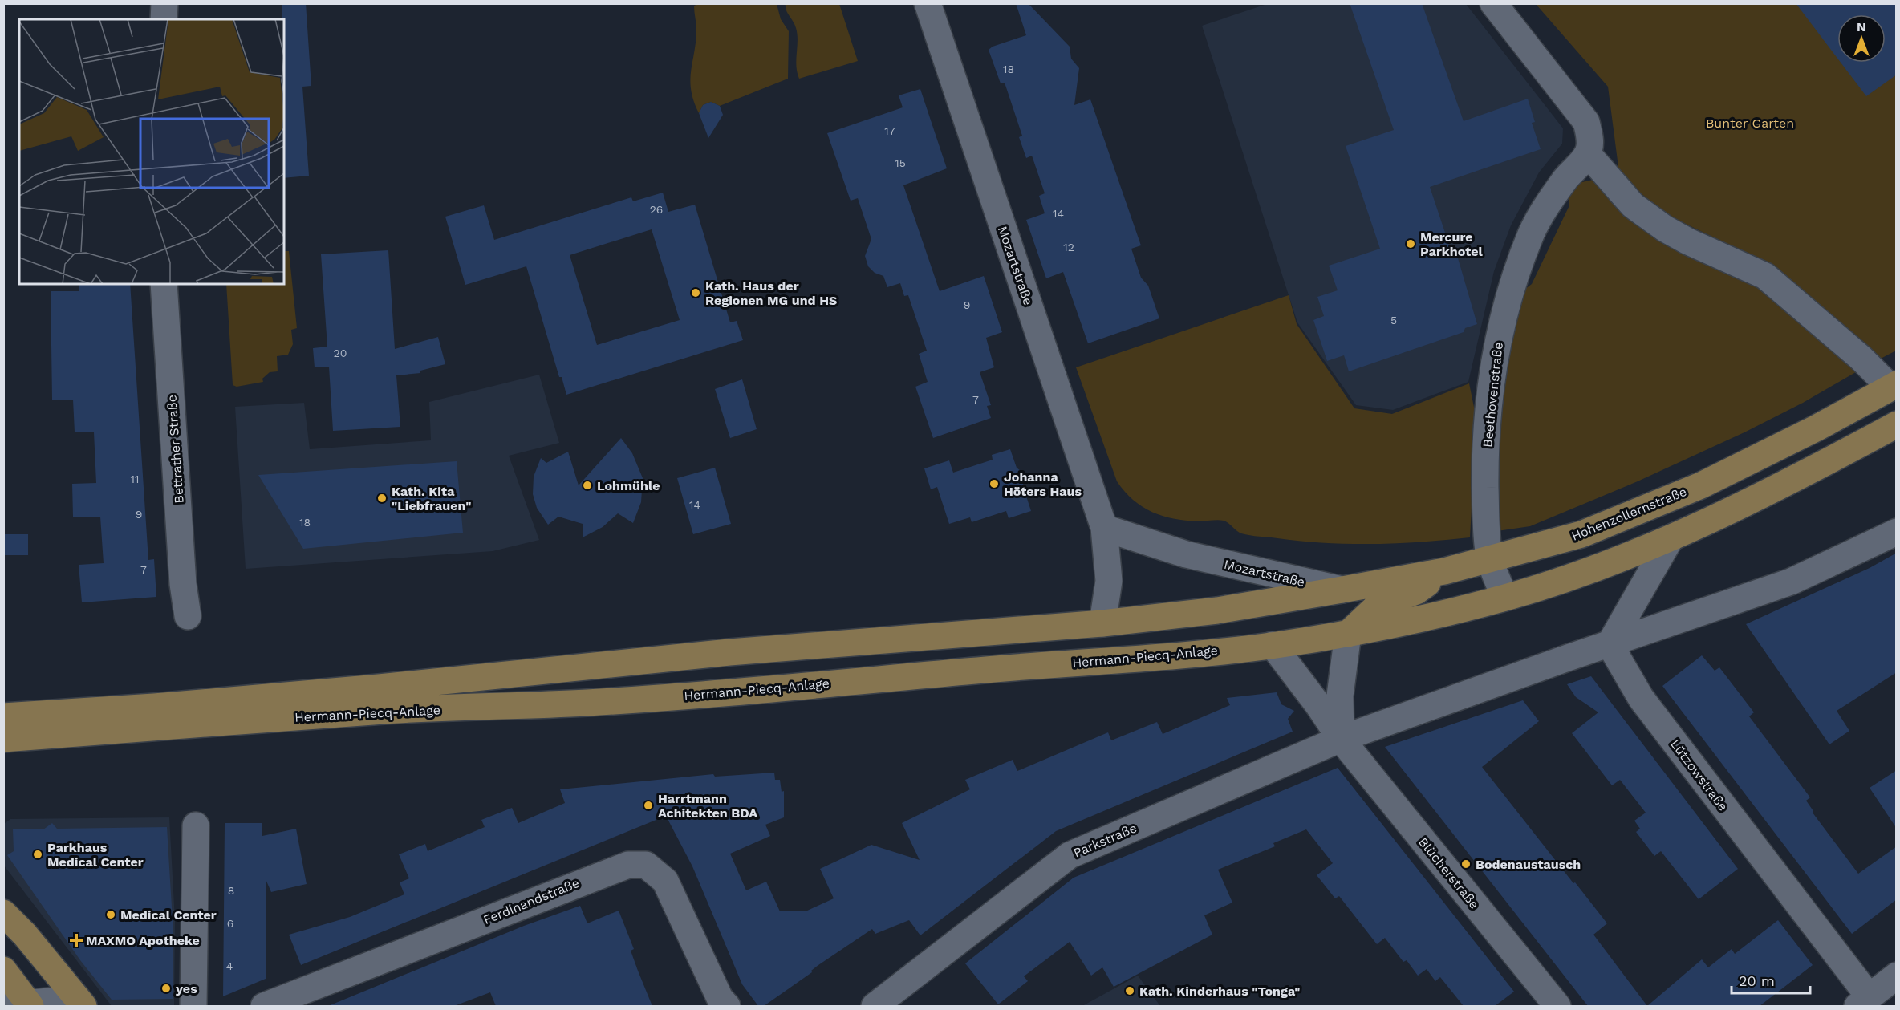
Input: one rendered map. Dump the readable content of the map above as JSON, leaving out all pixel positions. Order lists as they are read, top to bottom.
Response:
{
  "streets": {
    "main road": ["Hohenzollernstraße", "Hermann-Piecq-Anlage"],
    "street": [
      "Mozartstraße",
      "Beethovenstraße",
      "Bettrather Straße",
      "Lützowstraße",
      "Parkstraße",
      "Blücherstraße",
      "Ferdinandstraße"
    ]
  },
  "crossings": [
    ["Mozartstraße", "Hohenzollernstraße"],
    ["Mozartstraße", "Hermann-Piecq-Anlage"],
    ["Beethovenstraße", "Hohenzollernstraße"],
    ["Beethovenstraße", "Hermann-Piecq-Anlage"],
    ["Hohenzollernstraße", "Hermann-Piecq-Anlage"],
    ["Hermann-Piecq-Anlage", "Blücherstraße"],
    ["Parkstraße", "Blücherstraße"]
  ],
  "parks": ["Bunter Garten"],
  "places": {
    "other": [
      "Mercure Parkhotel",
      "Kath. Haus der Regionen MG und HS",
      "Johanna Höters Haus",
      "Lohmühle",
      "Kath. Kita \"Liebfrauen\"",
      "Harrtmann Achitekten BDA",
      "Parkhaus Medical Center",
      "Bodenaustausch",
      "Medical Center",
      "yes",
      "Kath. Kinderhaus \"Tonga\""
    ],
    "health": ["MAXMO Apotheke"]
  },
  "house_numbers": [
    "18",
    "17",
    "15",
    "26",
    "14",
    "12",
    "9",
    "5",
    "20",
    "7",
    "11",
    "14",
    "9",
    "18",
    "7",
    "8",
    "6",
    "4"
  ],
  "scale_bar": "20 m",
  "north": "top"
}
